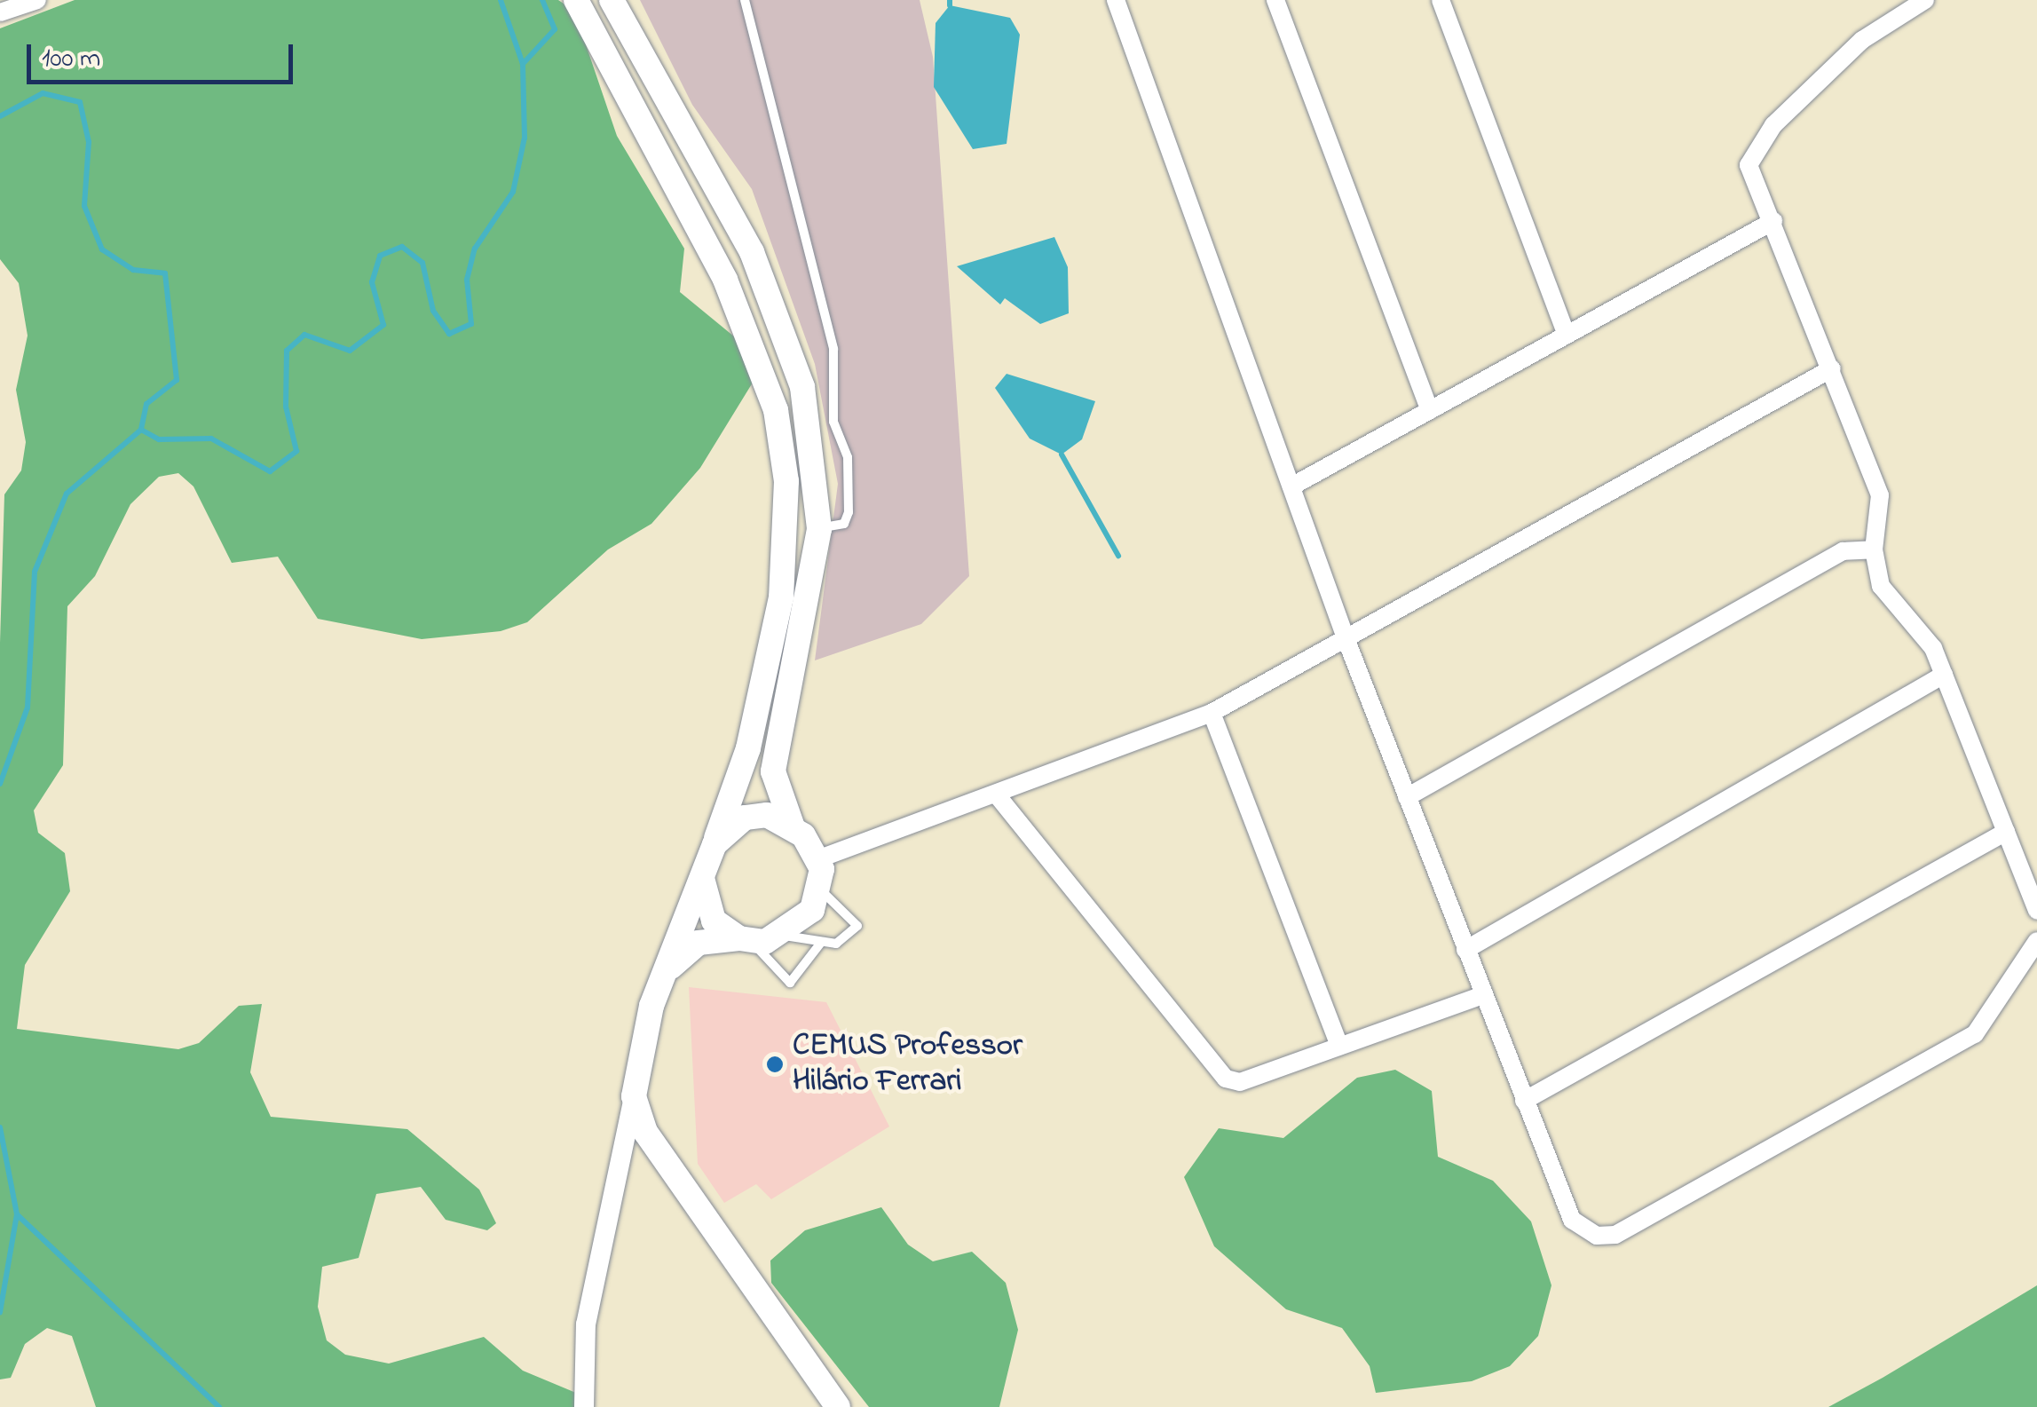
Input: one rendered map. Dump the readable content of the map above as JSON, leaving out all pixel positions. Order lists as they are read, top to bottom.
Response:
{
  "places": ["CEMUS Professor Hilário Ferrari"],
  "scale_bar": "100 m"
}
